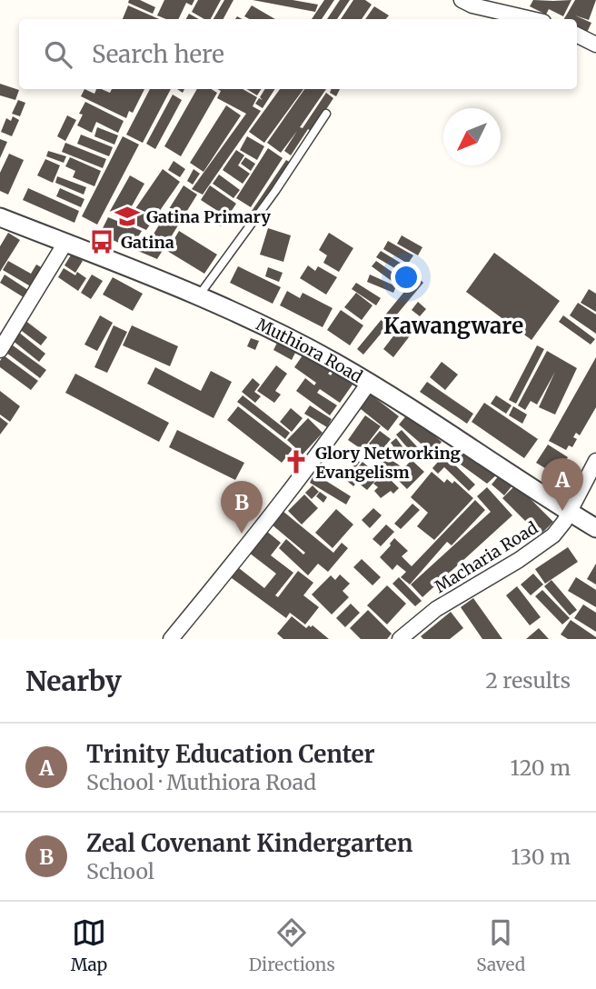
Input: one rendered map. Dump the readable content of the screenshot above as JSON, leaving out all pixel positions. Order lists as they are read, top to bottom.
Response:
{
  "streets": {
    "street": ["Muthiora Road", "Macharia Road"]
  },
  "crossings": [
    ["Muthiora Road", "Macharia Road"]
  ],
  "districts": ["Kawangware"],
  "places": {
    "school or university": ["Gatina Primary"],
    "bus stop": ["Gatina"],
    "church": ["Glory Networking Evangelism"]
  },
  "north": "bottom left",
  "page": {
    "search": "Search here",
    "pins": ["A", "B"],
    "heading": ["Nearby", "2 results"],
    "list": [
      {
        "mark": "A",
        "name": "Trinity Education Center",
        "note": "School · Muthiora Road",
        "value": "120 m"
      },
      {
        "mark": "B",
        "name": "Zeal Covenant Kindergarten",
        "note": "School",
        "value": "130 m"
      }
    ],
    "nav": ["Map", "Directions", "Saved"]
  }
}
